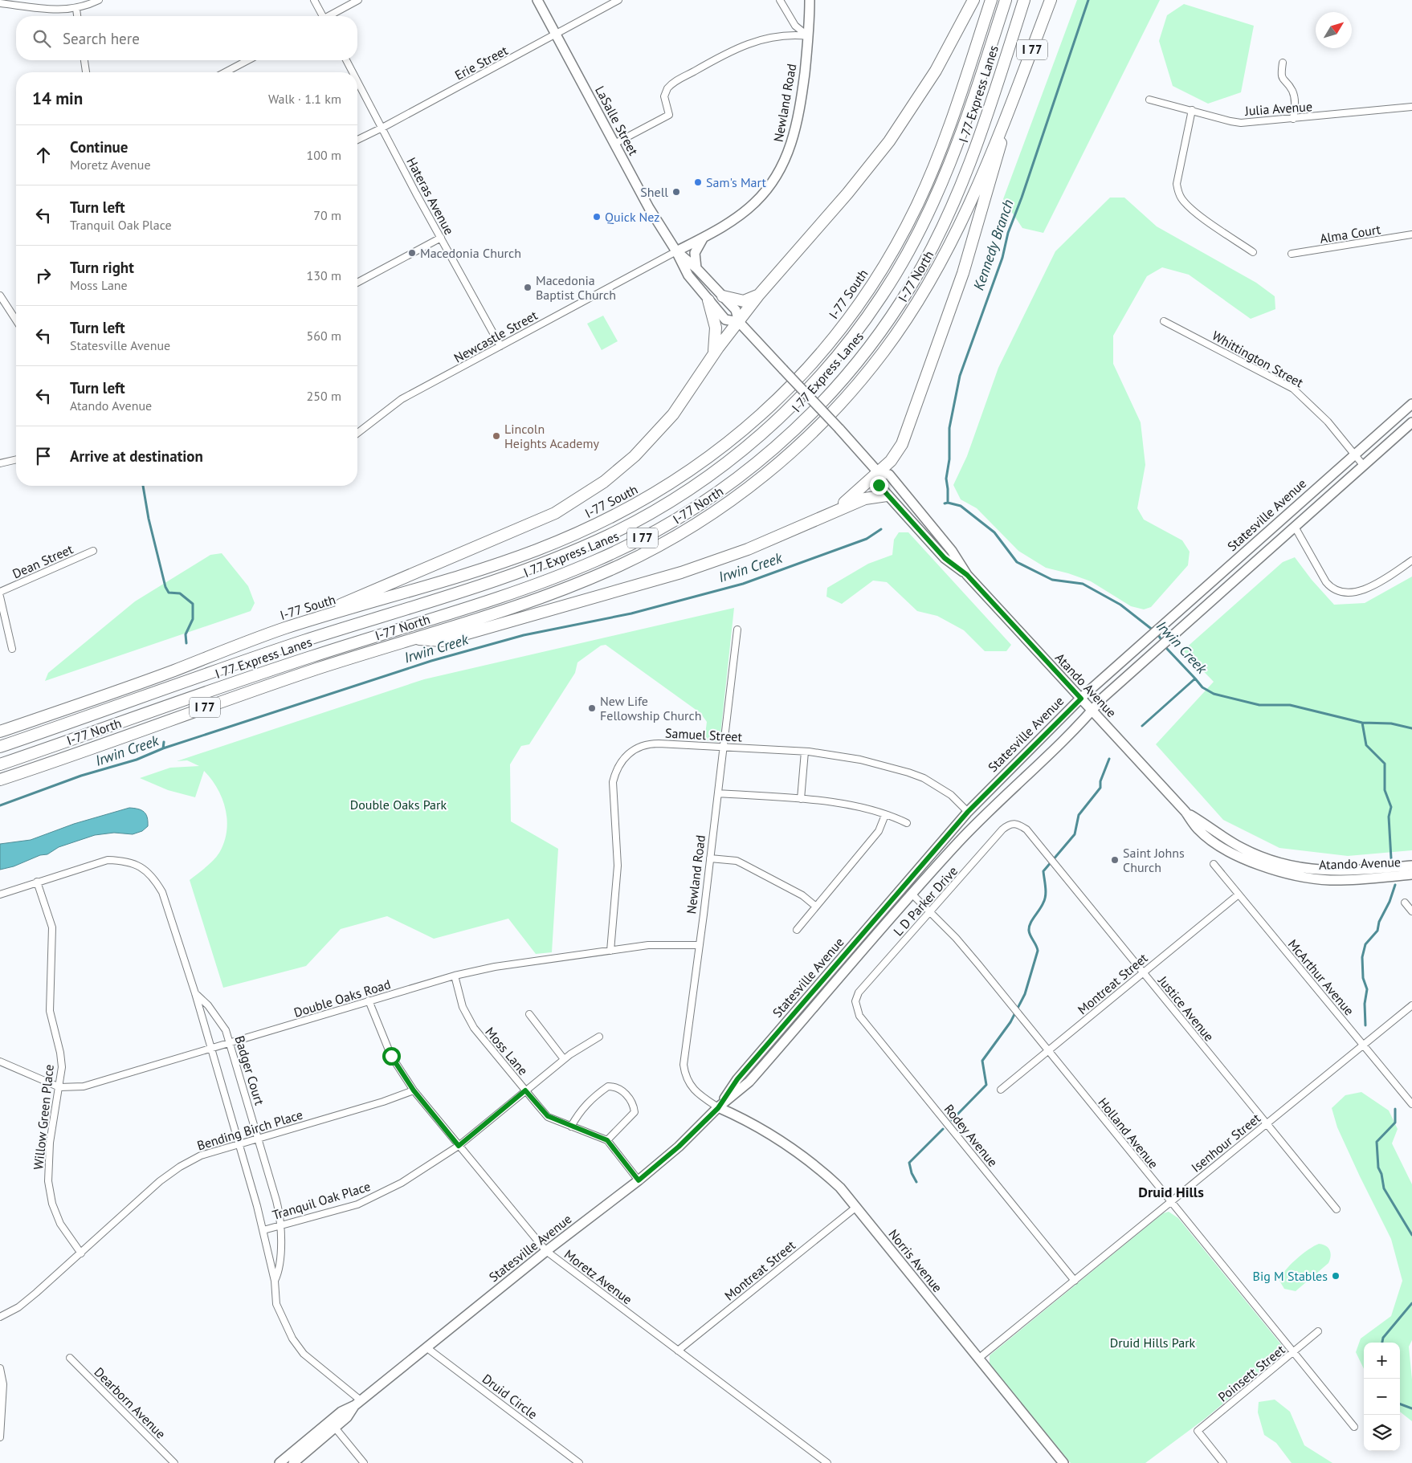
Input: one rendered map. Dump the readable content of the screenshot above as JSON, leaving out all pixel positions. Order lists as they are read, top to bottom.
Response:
{
  "streets": {
    "highway": [
      "I 77",
      "I 77 Express Lanes",
      "I-77 North",
      "I-77 South"
    ],
    "main road": [
      "Newland Road",
      "LaSalle Street",
      "Statesville Avenue",
      "Atando Avenue",
      "Norris Avenue"
    ],
    "street": [
      "Erie Street",
      "Julia Avenue",
      "Hateras Avenue",
      "Alma Court",
      "Newcastle Street",
      "Whittington Street",
      "Dean Street",
      "Samuel Street",
      "L D Parker Drive",
      "McArthur Avenue",
      "Montreat Street",
      "Double Oaks Road",
      "Justice Avenue",
      "Moss Lane",
      "Badger Court",
      "Willow Green Place",
      "Bending Birch Place",
      "Holland Avenue",
      "Rodey Avenue",
      "Isenhour Street",
      "Tranquil Oak Place",
      "Moretz Avenue",
      "Poinsett Street",
      "Druid Circle",
      "Dearborn Avenue"
    ]
  },
  "crossings": [
    ["Erie Street", "LaSalle Street"],
    ["Erie Street", "Hateras Avenue"],
    ["Newland Road", "LaSalle Street"],
    ["Newland Road", "Newcastle Street"],
    ["Newland Road", "Statesville Avenue"],
    ["Newland Road", "Samuel Street"],
    ["Newland Road", "Double Oaks Road"],
    ["Newland Road", "Norris Avenue"],
    ["LaSalle Street", "Newcastle Street"],
    ["LaSalle Street", "Atando Avenue"],
    ["Hateras Avenue", "Newcastle Street"],
    ["Whittington Street", "Statesville Avenue"],
    ["Statesville Avenue", "Atando Avenue"],
    ["Statesville Avenue", "Samuel Street"],
    ["Statesville Avenue", "Badger Court"],
    ["Statesville Avenue", "Holland Avenue"],
    ["Statesville Avenue", "Norris Avenue"],
    ["Statesville Avenue", "Moretz Avenue"],
    ["Statesville Avenue", "Druid Circle"],
    ["Samuel Street", "Double Oaks Road"],
    ["L D Parker Drive", "Justice Avenue"],
    ["L D Parker Drive", "Holland Avenue"],
    ["L D Parker Drive", "Rodey Avenue"],
    ["McArthur Avenue", "Montreat Street"],
    ["McArthur Avenue", "Isenhour Street"],
    ["Montreat Street", "Justice Avenue"],
    ["Montreat Street", "Holland Avenue"],
    ["Montreat Street", "Norris Avenue"],
    ["Montreat Street", "Moretz Avenue"],
    ["Double Oaks Road", "Moss Lane"],
    ["Double Oaks Road", "Badger Court"],
    ["Double Oaks Road", "Willow Green Place"],
    ["Double Oaks Road", "Moretz Avenue"],
    ["Justice Avenue", "Isenhour Street"],
    ["Moss Lane", "Tranquil Oak Place"],
    ["Badger Court", "Willow Green Place"],
    ["Badger Court", "Bending Birch Place"],
    ["Badger Court", "Tranquil Oak Place"],
    ["Willow Green Place", "Bending Birch Place"],
    ["Bending Birch Place", "Moretz Avenue"],
    ["Holland Avenue", "Isenhour Street"],
    ["Holland Avenue", "Poinsett Street"],
    ["Rodey Avenue", "Isenhour Street"],
    ["Isenhour Street", "Norris Avenue"],
    ["Tranquil Oak Place", "Moretz Avenue"]
  ],
  "districts": ["Druid Hills"],
  "water": ["Kennedy Branch", "Irwin Creek"],
  "parks": ["Double Oaks Park", "Druid Hills Park"],
  "places": [
    "Sam's Mart",
    "Shell",
    "Quick Nez",
    "Macedonia Church",
    "Macedonia Baptist Church",
    "Lincoln Heights Academy",
    "New Life Fellowship Church",
    "Saint Johns Church",
    "Big M Stables"
  ],
  "north": "top right",
  "page": {
    "search": "Search here",
    "heading": ["14 min", "Walk · 1.1 km"],
    "list": [
      ["Continue", "Moretz Avenue", "100 m"],
      ["Turn left", "Tranquil Oak Place", "70 m"],
      ["Turn right", "Moss Lane", "130 m"],
      ["Turn left", "Statesville Avenue", "560 m"],
      ["Turn left", "Atando Avenue", "250 m"],
      "Arrive at destination"
    ],
    "map_buttons": ["+", "−"]
  }
}
